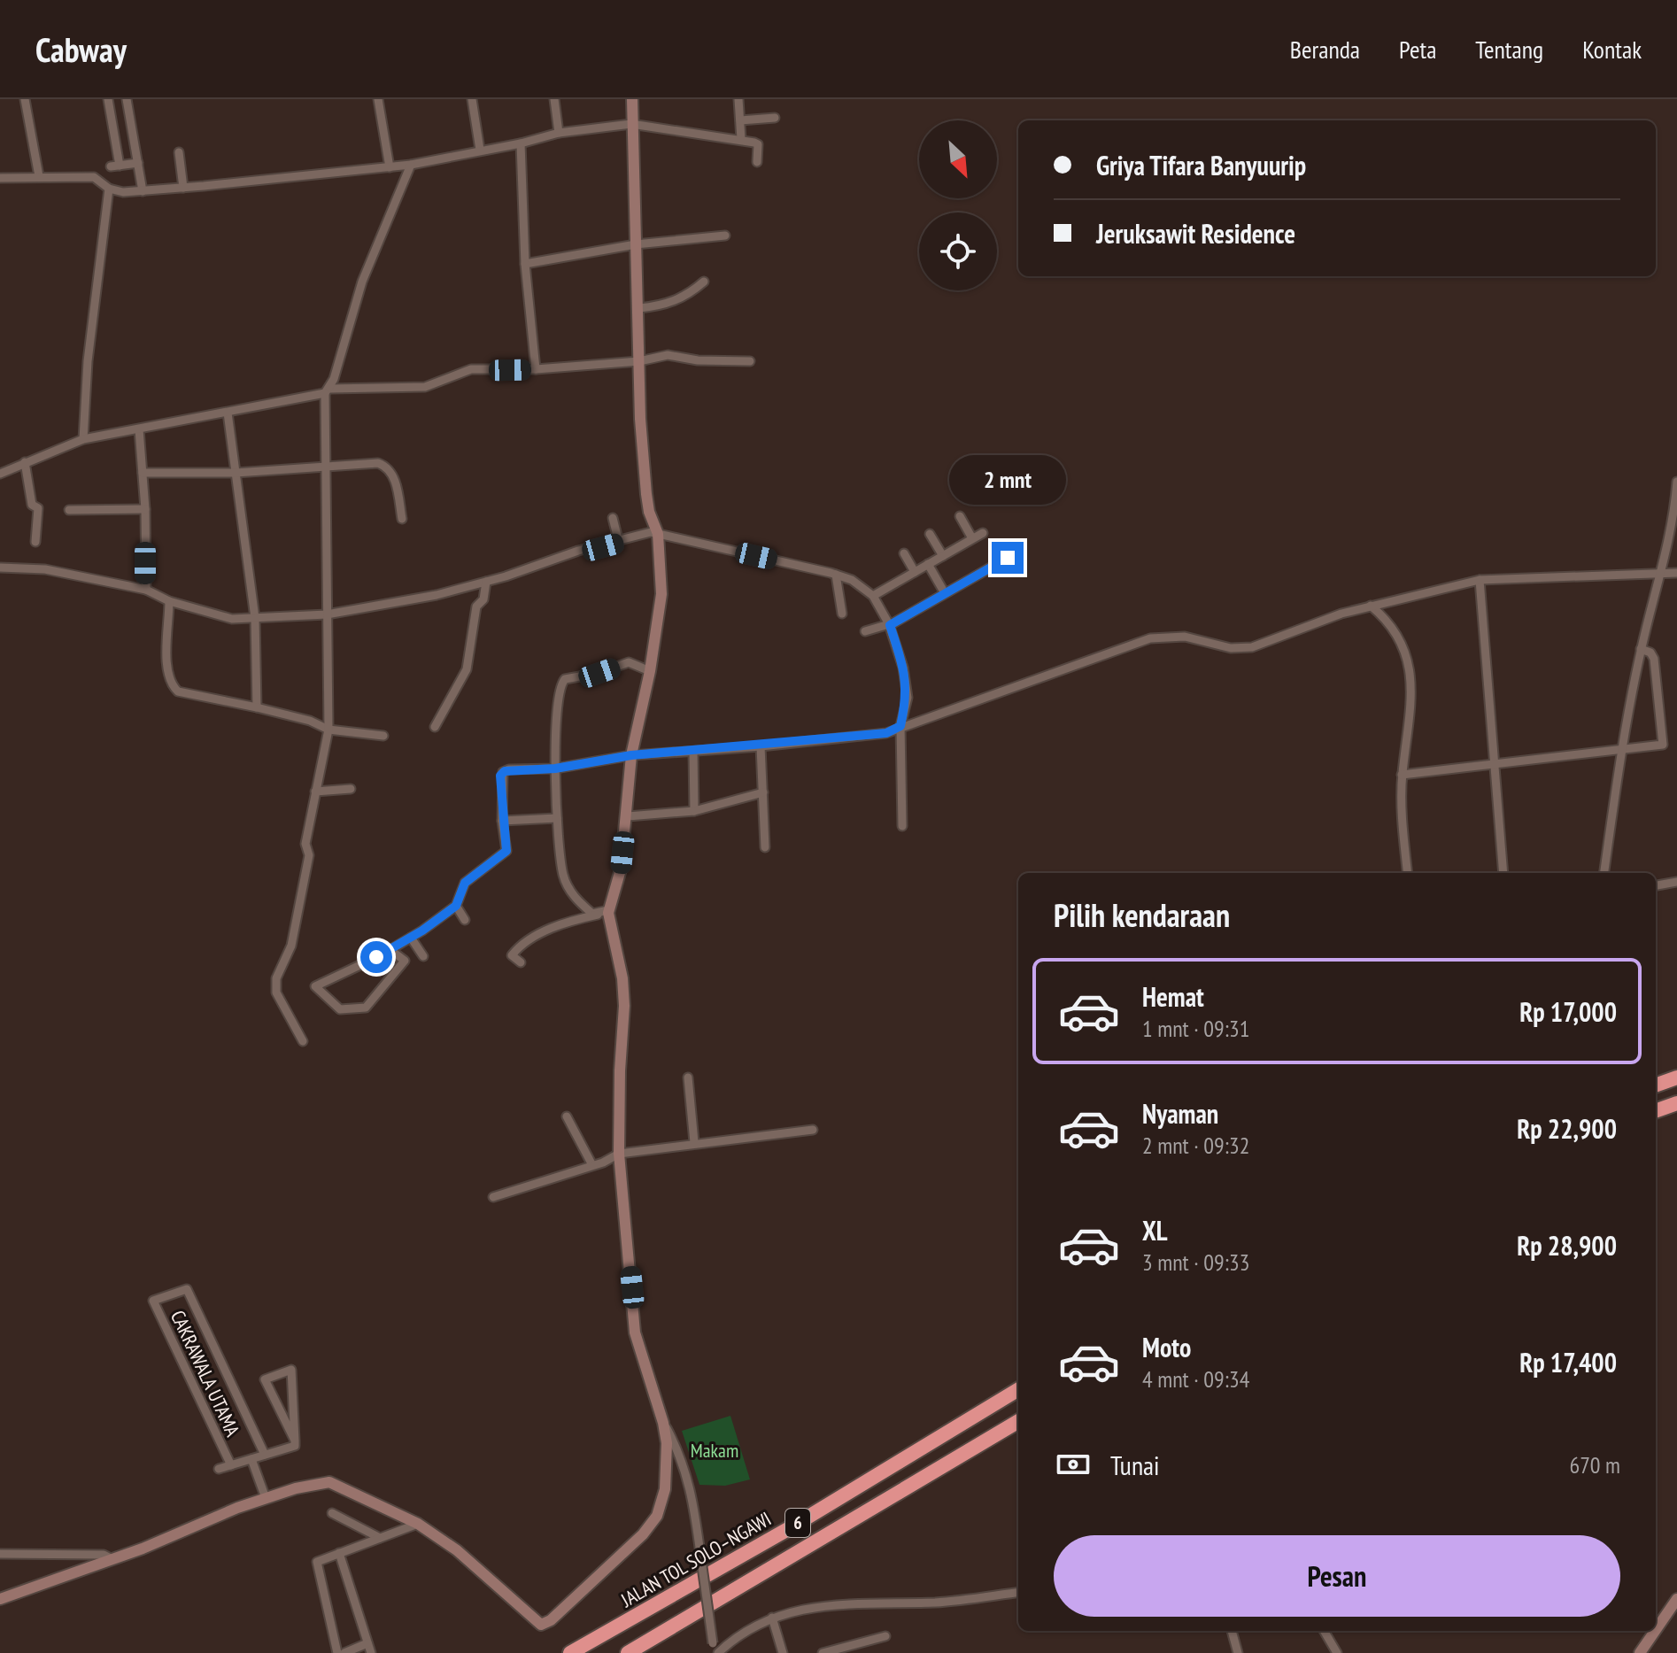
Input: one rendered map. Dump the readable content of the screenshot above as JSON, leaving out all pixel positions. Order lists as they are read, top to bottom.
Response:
{
  "streets": {
    "highway": ["6", "JALAN TOL SOLO–NGAWI"],
    "street": ["CAKRAWALA UTAMA"]
  },
  "parks": ["Makam"],
  "north": "bottom right",
  "page": {
    "header": "Cabway",
    "nav": [
      "Beranda",
      "Peta",
      "Tentang",
      "Kontak"
    ],
    "banner": ["Griya Tifara Banyuurip", "Jeruksawit Residence"],
    "bubble": "2 mnt",
    "heading": "Pilih kendaraan",
    "list": [
      {
        "name": "Hemat",
        "note": "1 mnt · 09:31",
        "value": "Rp 17,000"
      },
      {
        "name": "Nyaman",
        "note": "2 mnt · 09:32",
        "value": "Rp 22,900"
      },
      {
        "name": "XL",
        "note": "3 mnt · 09:33",
        "value": "Rp 28,900"
      },
      {
        "name": "Moto",
        "note": "4 mnt · 09:34",
        "value": "Rp 17,400"
      }
    ],
    "pay": ["Tunai", "670 m"],
    "buttons": "Pesan"
  }
}
